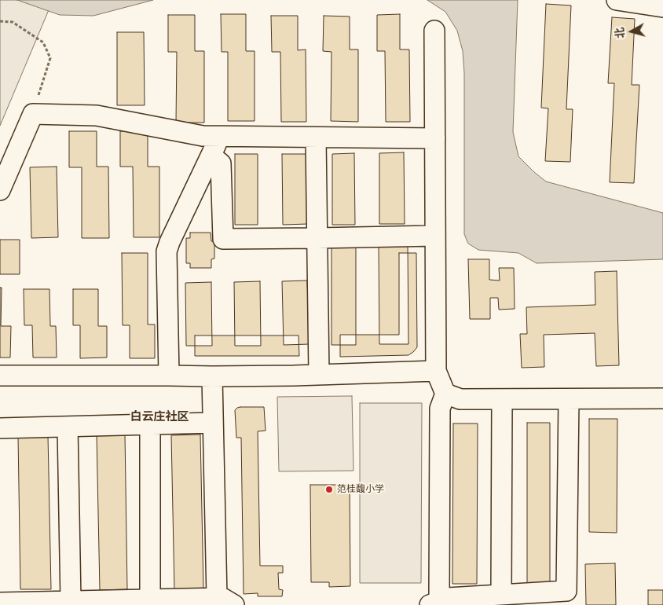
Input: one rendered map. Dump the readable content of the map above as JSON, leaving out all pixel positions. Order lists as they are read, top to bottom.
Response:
{
  "districts": ["白云庄社区"],
  "places": ["范桂馥小学"],
  "north": "left"
}
